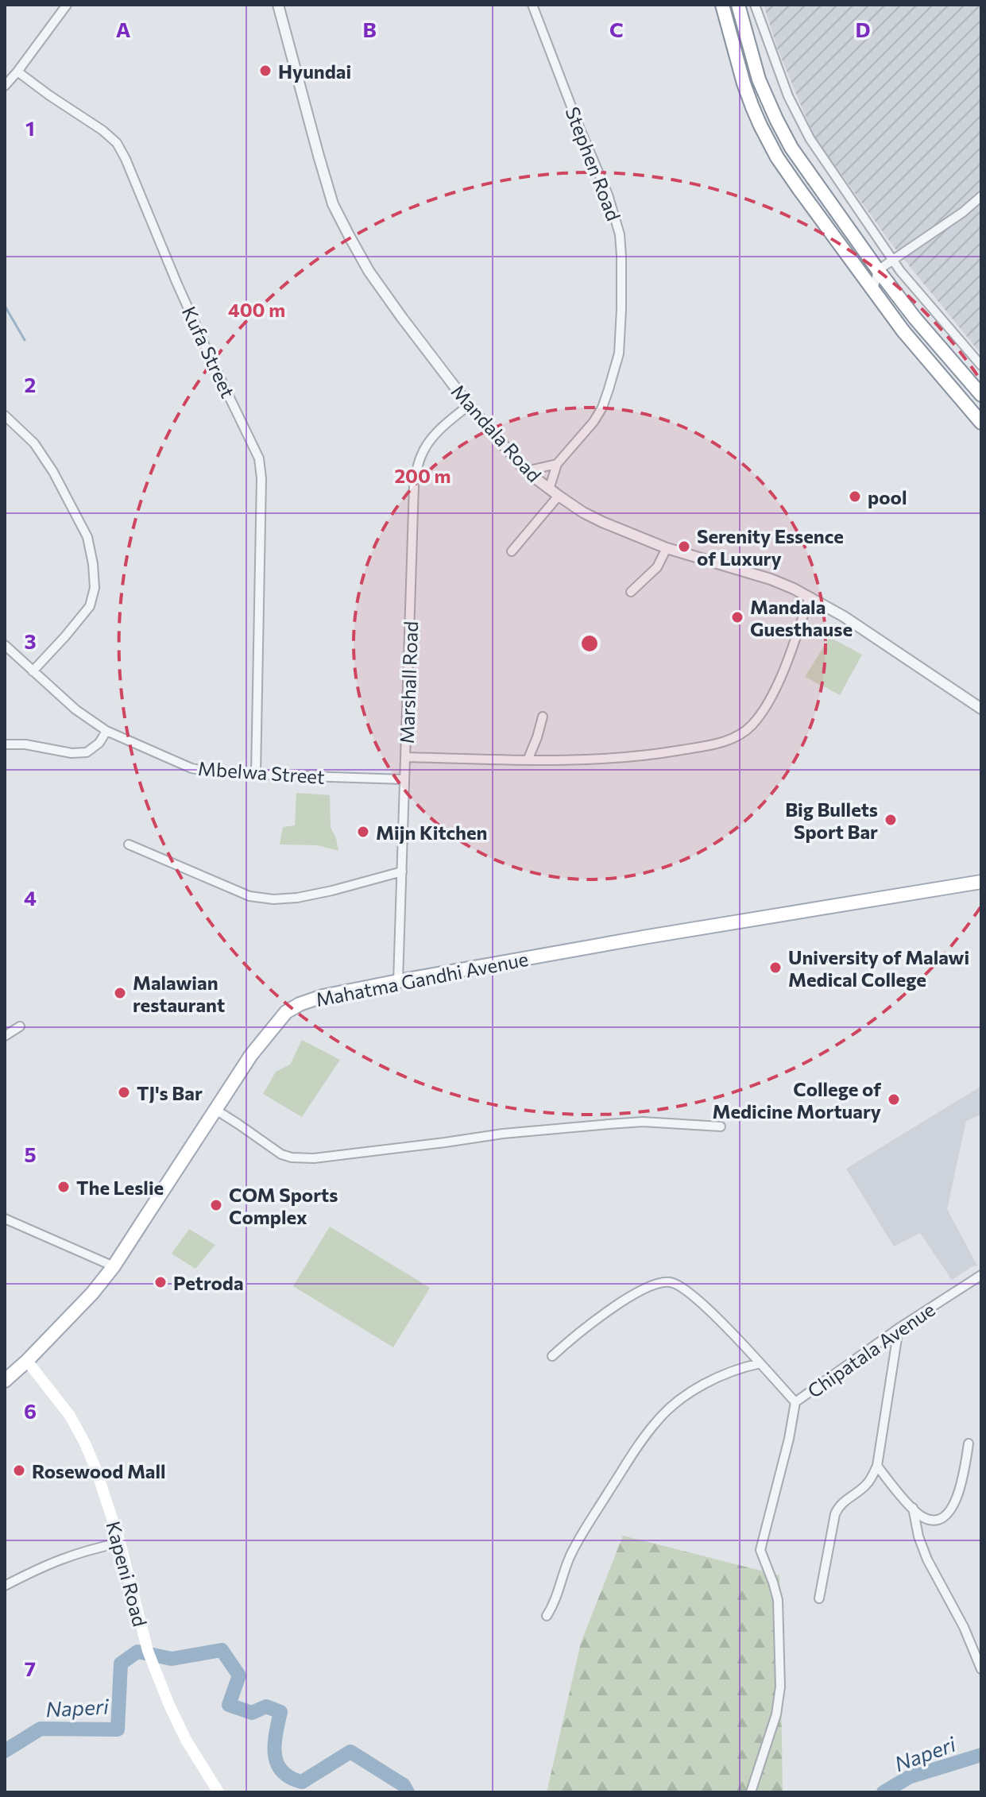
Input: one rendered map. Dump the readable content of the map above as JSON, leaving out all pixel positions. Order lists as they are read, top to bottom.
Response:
{
  "streets": {
    "main road": ["Mahatma Gandhi Avenue", "Kapeni Road"],
    "street": [
      "Stephen Road",
      "Kufa Street",
      "Mandala Road",
      "Marshall Road",
      "Mbelwa Street",
      "Chipatala Avenue"
    ]
  },
  "crossings": [
    ["Stephen Road", "Mandala Road"],
    ["Kufa Street", "Mbelwa Street"],
    ["Mandala Road", "Marshall Road"],
    ["Marshall Road", "Mbelwa Street"],
    ["Marshall Road", "Mahatma Gandhi Avenue"],
    ["Mahatma Gandhi Avenue", "Kapeni Road"]
  ],
  "water": ["Naperi"],
  "places": [
    "Hyundai",
    "pool",
    "Serenity Essence of Luxury",
    "Mandala Guesthause",
    "Big Bullets Sport Bar",
    "Mijn Kitchen",
    "University of Malawi Medical College",
    "Malawian restaurant",
    "TJ's Bar",
    "College of Medicine Mortuary",
    "The Leslie",
    "COM Sports Complex",
    "Petroda",
    "Rosewood Mall"
  ],
  "grid": {
    "columns": [
      "A",
      "B",
      "C",
      "D"
    ],
    "rows": [
      "1",
      "2",
      "3",
      "4",
      "5",
      "6",
      "7"
    ]
  },
  "rings": ["400 m", "200 m"]
}
